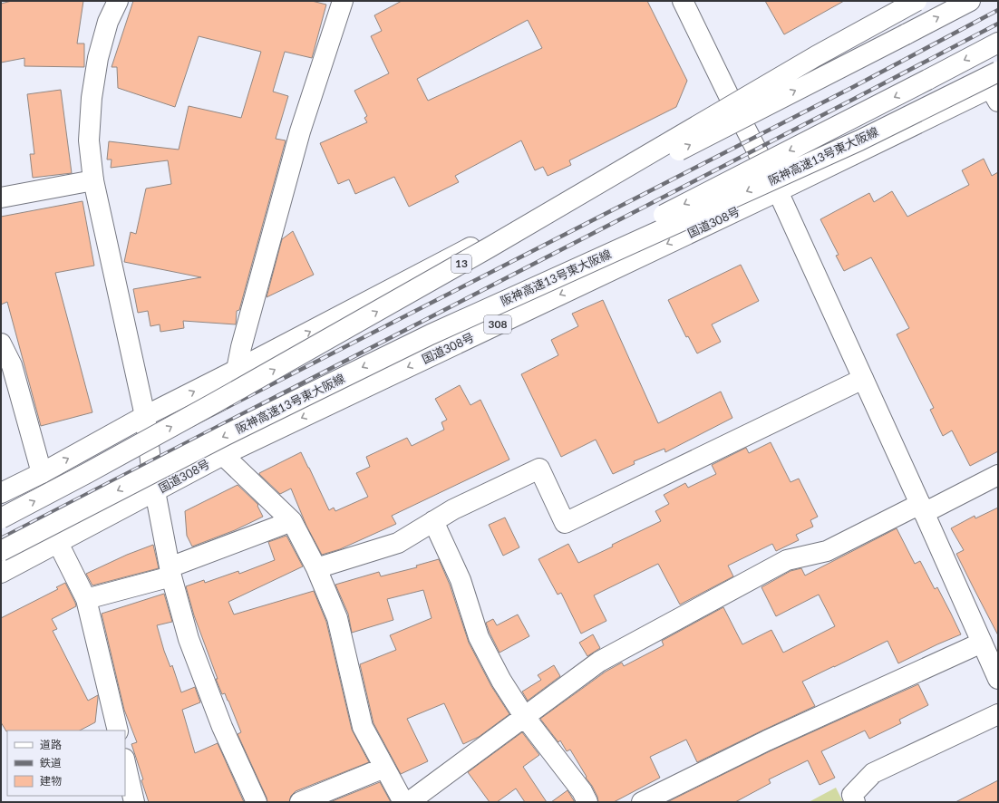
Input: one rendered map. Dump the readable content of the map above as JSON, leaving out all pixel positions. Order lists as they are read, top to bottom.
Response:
{
  "streets": {
    "main road": [
      "阪神高速13号東大阪線",
      "国道308号",
      "13",
      "308"
    ]
  },
  "crossings": [
    ["阪神高速13号東大阪線", "国道308号"]
  ],
  "legend": ["道路", "鉄道", "建物"]
}
